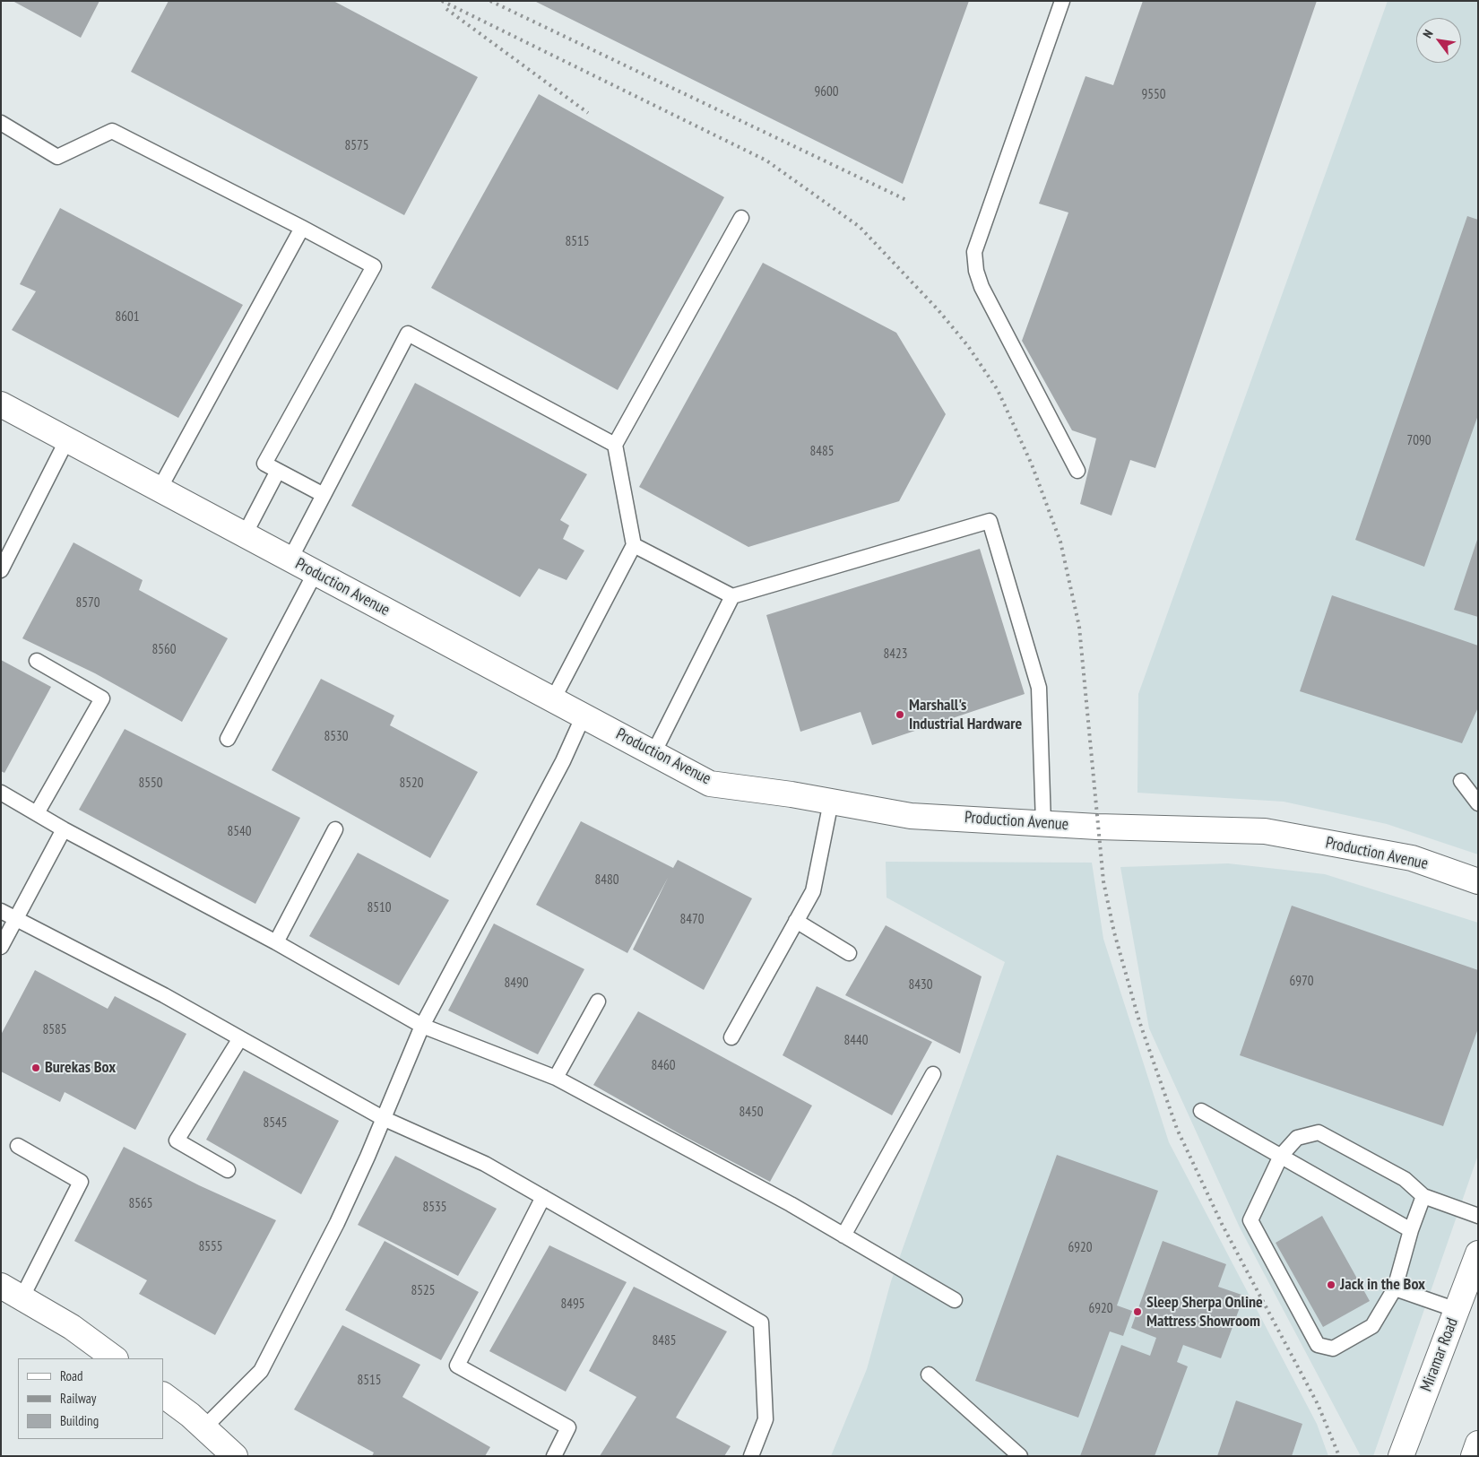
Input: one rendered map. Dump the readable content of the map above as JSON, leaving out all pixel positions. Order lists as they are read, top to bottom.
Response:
{
  "streets": {
    "street": ["Production Avenue", "Miramar Road"]
  },
  "places": [
    "Marshall's Industrial Hardware",
    "Burekas Box",
    "Jack in the Box",
    "Sleep Sherpa Online Mattress Showroom"
  ],
  "house_numbers": [
    "9600",
    "9550",
    "8575",
    "8515",
    "8601",
    "7090",
    "8485",
    "8570",
    "8560",
    "8423",
    "8530",
    "8550",
    "8520",
    "8540",
    "8480",
    "8510",
    "8470",
    "6970",
    "8490",
    "8430",
    "8585",
    "8440",
    "8460",
    "8450",
    "8545",
    "8565",
    "8535",
    "8555",
    "6920",
    "8525",
    "8495",
    "6920",
    "8485",
    "8515"
  ],
  "legend": ["Road", "Railway", "Building"],
  "north": "top left"
}
